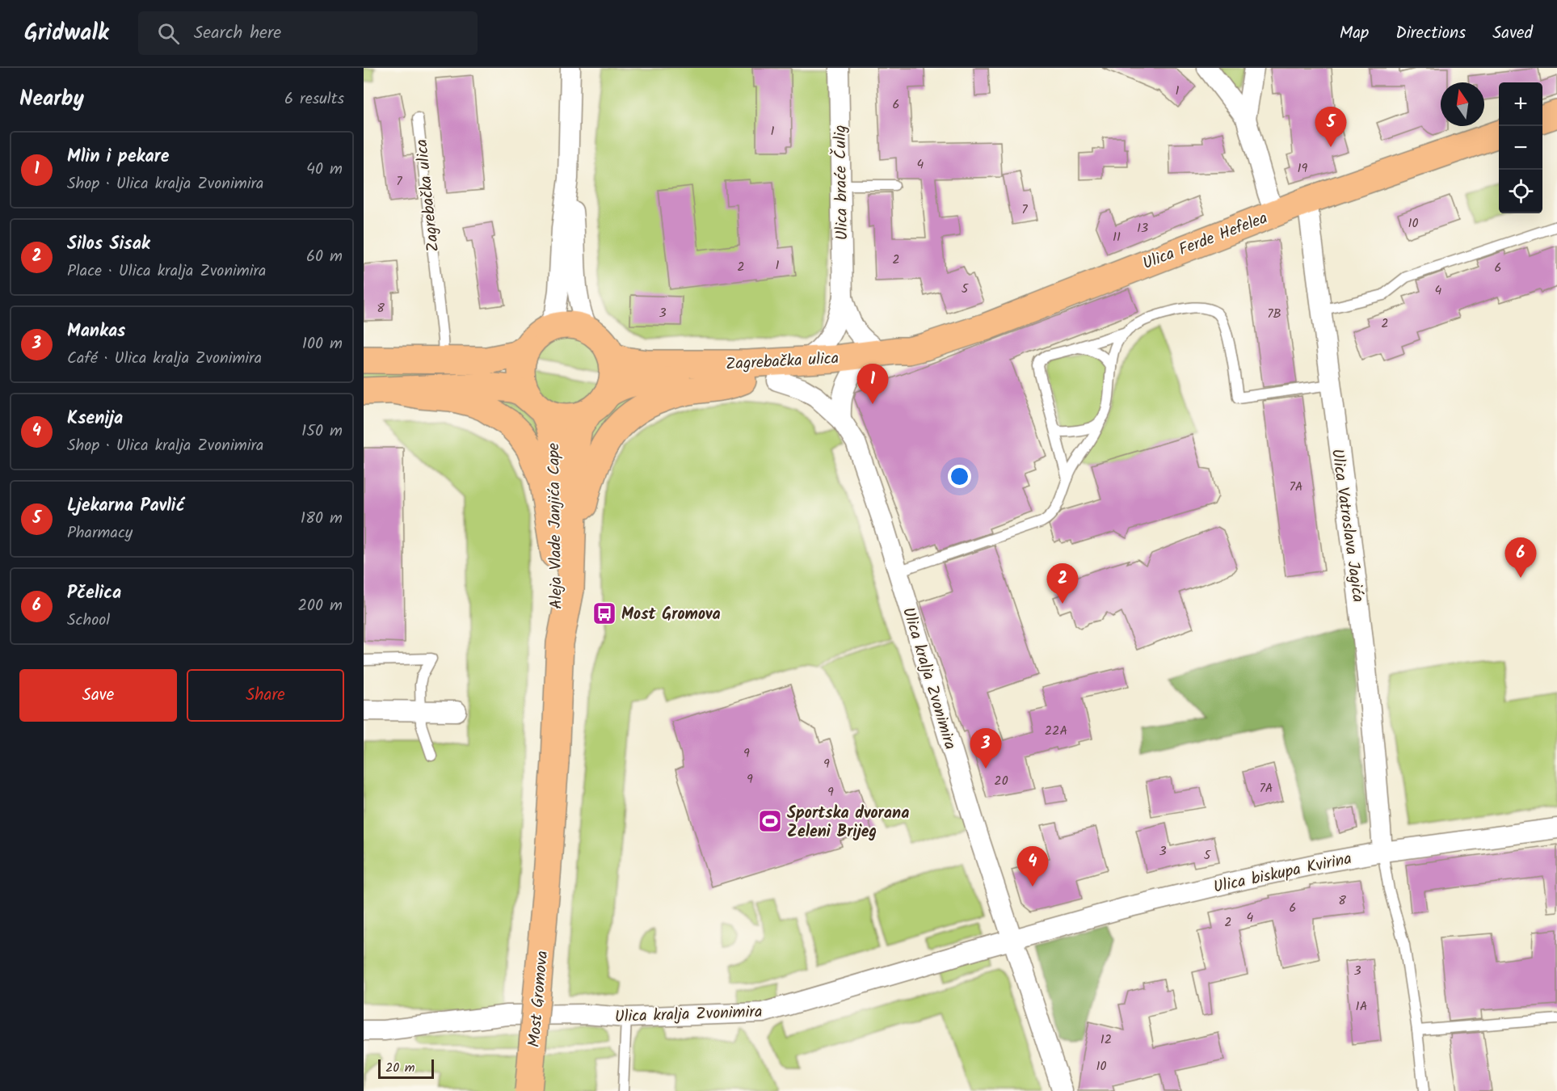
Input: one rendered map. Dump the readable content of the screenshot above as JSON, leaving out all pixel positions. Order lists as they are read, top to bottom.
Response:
{
  "streets": {
    "main road": [
      "Zagrebačka ulica",
      "Ulica Ferde Hefelea",
      "Aleja Vlade Janjića Cape",
      "Most Gromova"
    ],
    "street": [
      "Ulica braće Čulig",
      "Ulica Vatroslava Jagića",
      "Ulica kralja Zvonimira",
      "Ulica biskupa Kvirina"
    ]
  },
  "crossings": [
    ["Ulica braće Čulig", "Zagrebačka ulica"],
    ["Zagrebačka ulica", "Ulica Ferde Hefelea"],
    ["Zagrebačka ulica", "Aleja Vlade Janjića Cape"],
    ["Zagrebačka ulica", "Ulica kralja Zvonimira"],
    ["Ulica Ferde Hefelea", "Ulica Vatroslava Jagića"],
    ["Ulica Vatroslava Jagića", "Ulica biskupa Kvirina"],
    ["Aleja Vlade Janjića Cape", "Most Gromova"],
    ["Ulica kralja Zvonimira", "Ulica biskupa Kvirina"]
  ],
  "places": {
    "bus stop": ["Most Gromova"],
    "sports": ["Sportska dvorana Zeleni Brijeg"]
  },
  "house_numbers": [
    "1",
    "6",
    "1",
    "4",
    "19",
    "7",
    "7",
    "10",
    "13",
    "11",
    "2",
    "1",
    "2",
    "6",
    "5",
    "4",
    "8",
    "3",
    "7B",
    "2",
    "7A",
    "22A",
    "9",
    "9",
    "9",
    "20",
    "7A",
    "9",
    "3",
    "5",
    "8",
    "6",
    "4",
    "2",
    "3",
    "1A",
    "12",
    "10"
  ],
  "scale_bar": "20 m",
  "north": "top",
  "page": {
    "header": "Gridwalk",
    "search": "Search here",
    "nav": ["Map", "Directions", "Saved"],
    "heading": ["Nearby", "6 results"],
    "map_buttons": ["+", "−"],
    "pins": [
      "5",
      "1",
      "6",
      "2",
      "3",
      "4"
    ],
    "list": [
      {
        "mark": "1",
        "name": "Mlin i pekare",
        "note": "Shop · Ulica kralja Zvonimira",
        "value": "40 m"
      },
      {
        "mark": "2",
        "name": "Silos Sisak",
        "note": "Place · Ulica kralja Zvonimira",
        "value": "60 m"
      },
      {
        "mark": "3",
        "name": "Mankas",
        "note": "Café · Ulica kralja Zvonimira",
        "value": "100 m"
      },
      {
        "mark": "4",
        "name": "Ksenija",
        "note": "Shop · Ulica kralja Zvonimira",
        "value": "150 m"
      },
      {
        "mark": "5",
        "name": "Ljekarna Pavlić",
        "note": "Pharmacy",
        "value": "180 m"
      },
      {
        "mark": "6",
        "name": "Pčelica",
        "note": "School",
        "value": "200 m"
      }
    ],
    "buttons": ["Save", "Share"],
    "scale": "20 m"
  }
}
